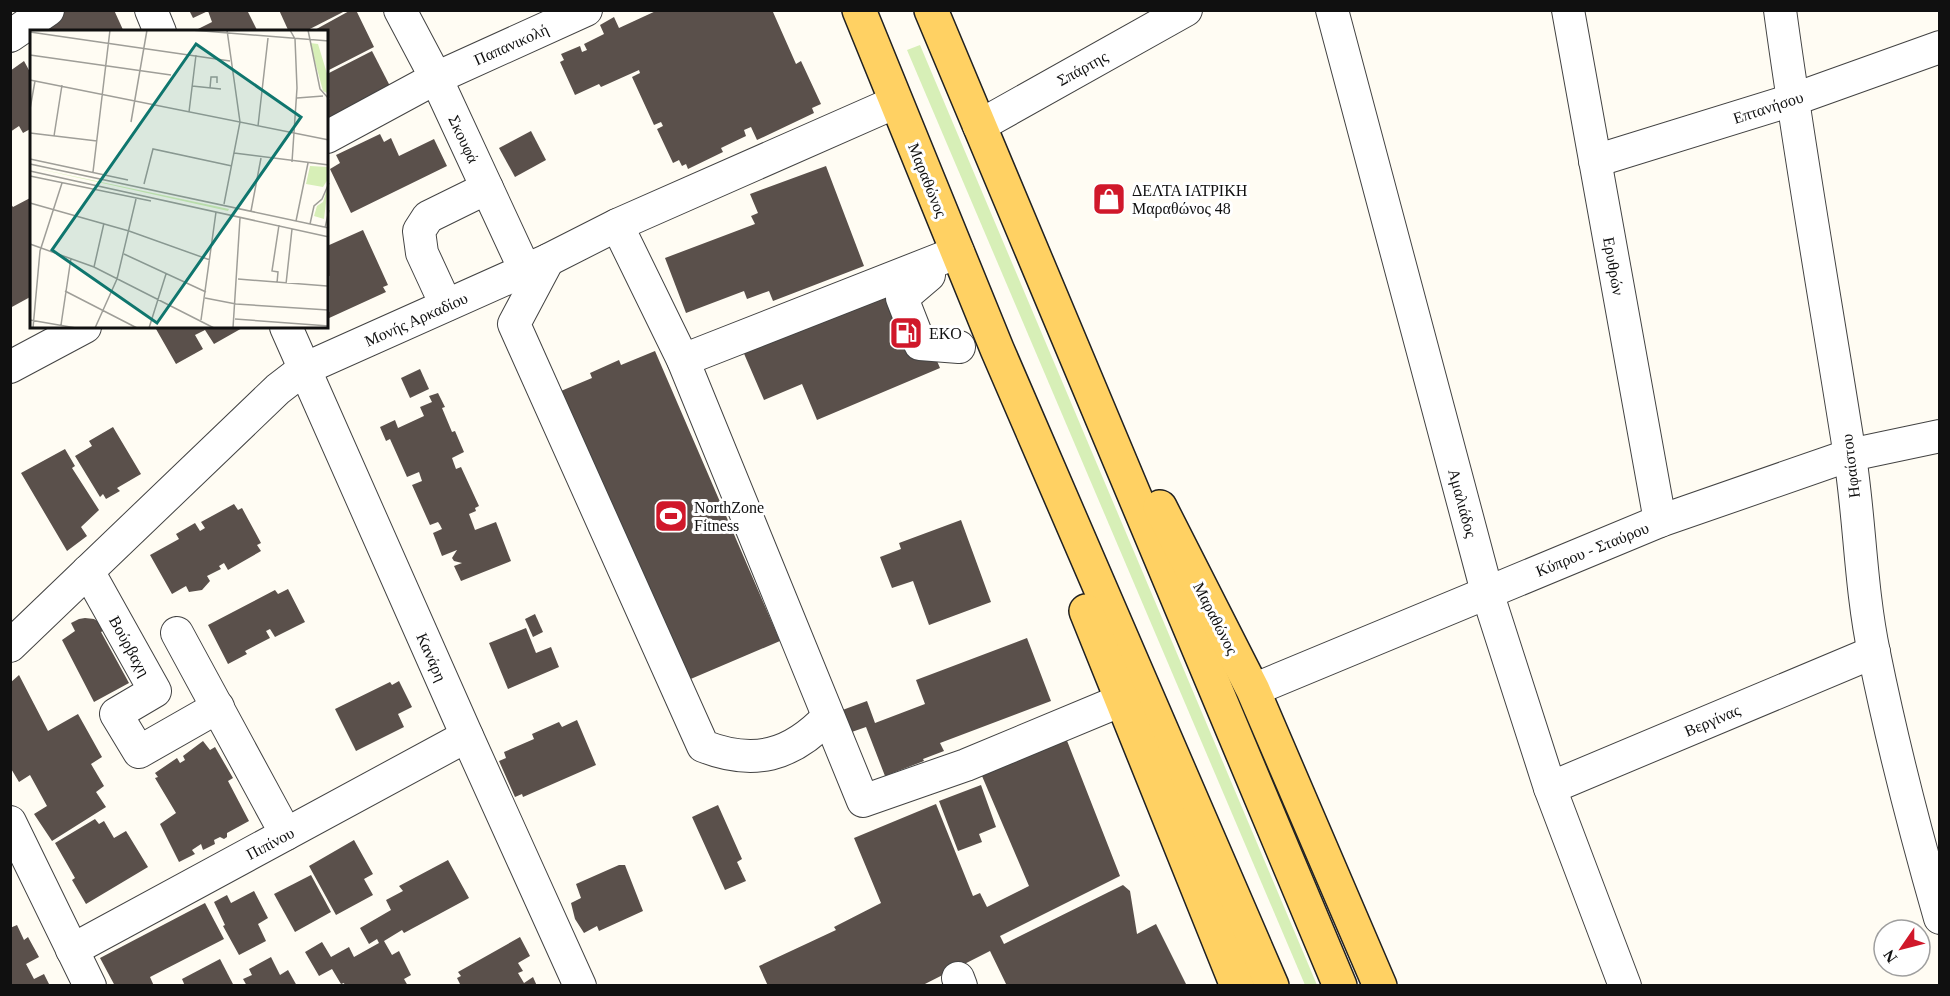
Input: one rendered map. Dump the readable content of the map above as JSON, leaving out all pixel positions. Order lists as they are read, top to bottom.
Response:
{
  "streets": {
    "main road": ["Μαραθώνος"],
    "street": [
      "Παπανικολή",
      "Σπάρτης",
      "Επτανήσου",
      "Σκουφά",
      "Ερυθρών",
      "Μονής Αρκαδίου",
      "Ηφαίστου",
      "Αμαλιάδος",
      "Κύπρου - Σταύρου",
      "Βούρβαχη",
      "Κανάρη",
      "Βεργίνας",
      "Πιπίνου"
    ]
  },
  "crossings": [
    ["Παπανικολή", "Σκουφά"],
    ["Σπάρτης", "Μαραθώνος"],
    ["Επτανήσου", "Ερυθρών"],
    ["Επτανήσου", "Ηφαίστου"],
    ["Σκουφά", "Μονής Αρκαδίου"],
    ["Μαραθώνος", "Μονής Αρκαδίου"],
    ["Μαραθώνος", "Κύπρου - Σταύρου"],
    ["Ερυθρών", "Κύπρου - Σταύρου"],
    ["Μονής Αρκαδίου", "Βούρβαχη"],
    ["Μονής Αρκαδίου", "Κανάρη"],
    ["Ηφαίστου", "Κύπρου - Σταύρου"],
    ["Ηφαίστου", "Βεργίνας"],
    ["Αμαλιάδος", "Κύπρου - Σταύρου"],
    ["Αμαλιάδος", "Βεργίνας"],
    ["Κανάρη", "Πιπίνου"]
  ],
  "places": {
    "shop": ["ΔΕΛΤΑ ΙΑΤΡΙΚΗ Μαραθώνος 48"],
    "fuel station": ["EKO"],
    "sports": ["NorthZone Fitness"]
  },
  "north": "bottom left"
}
